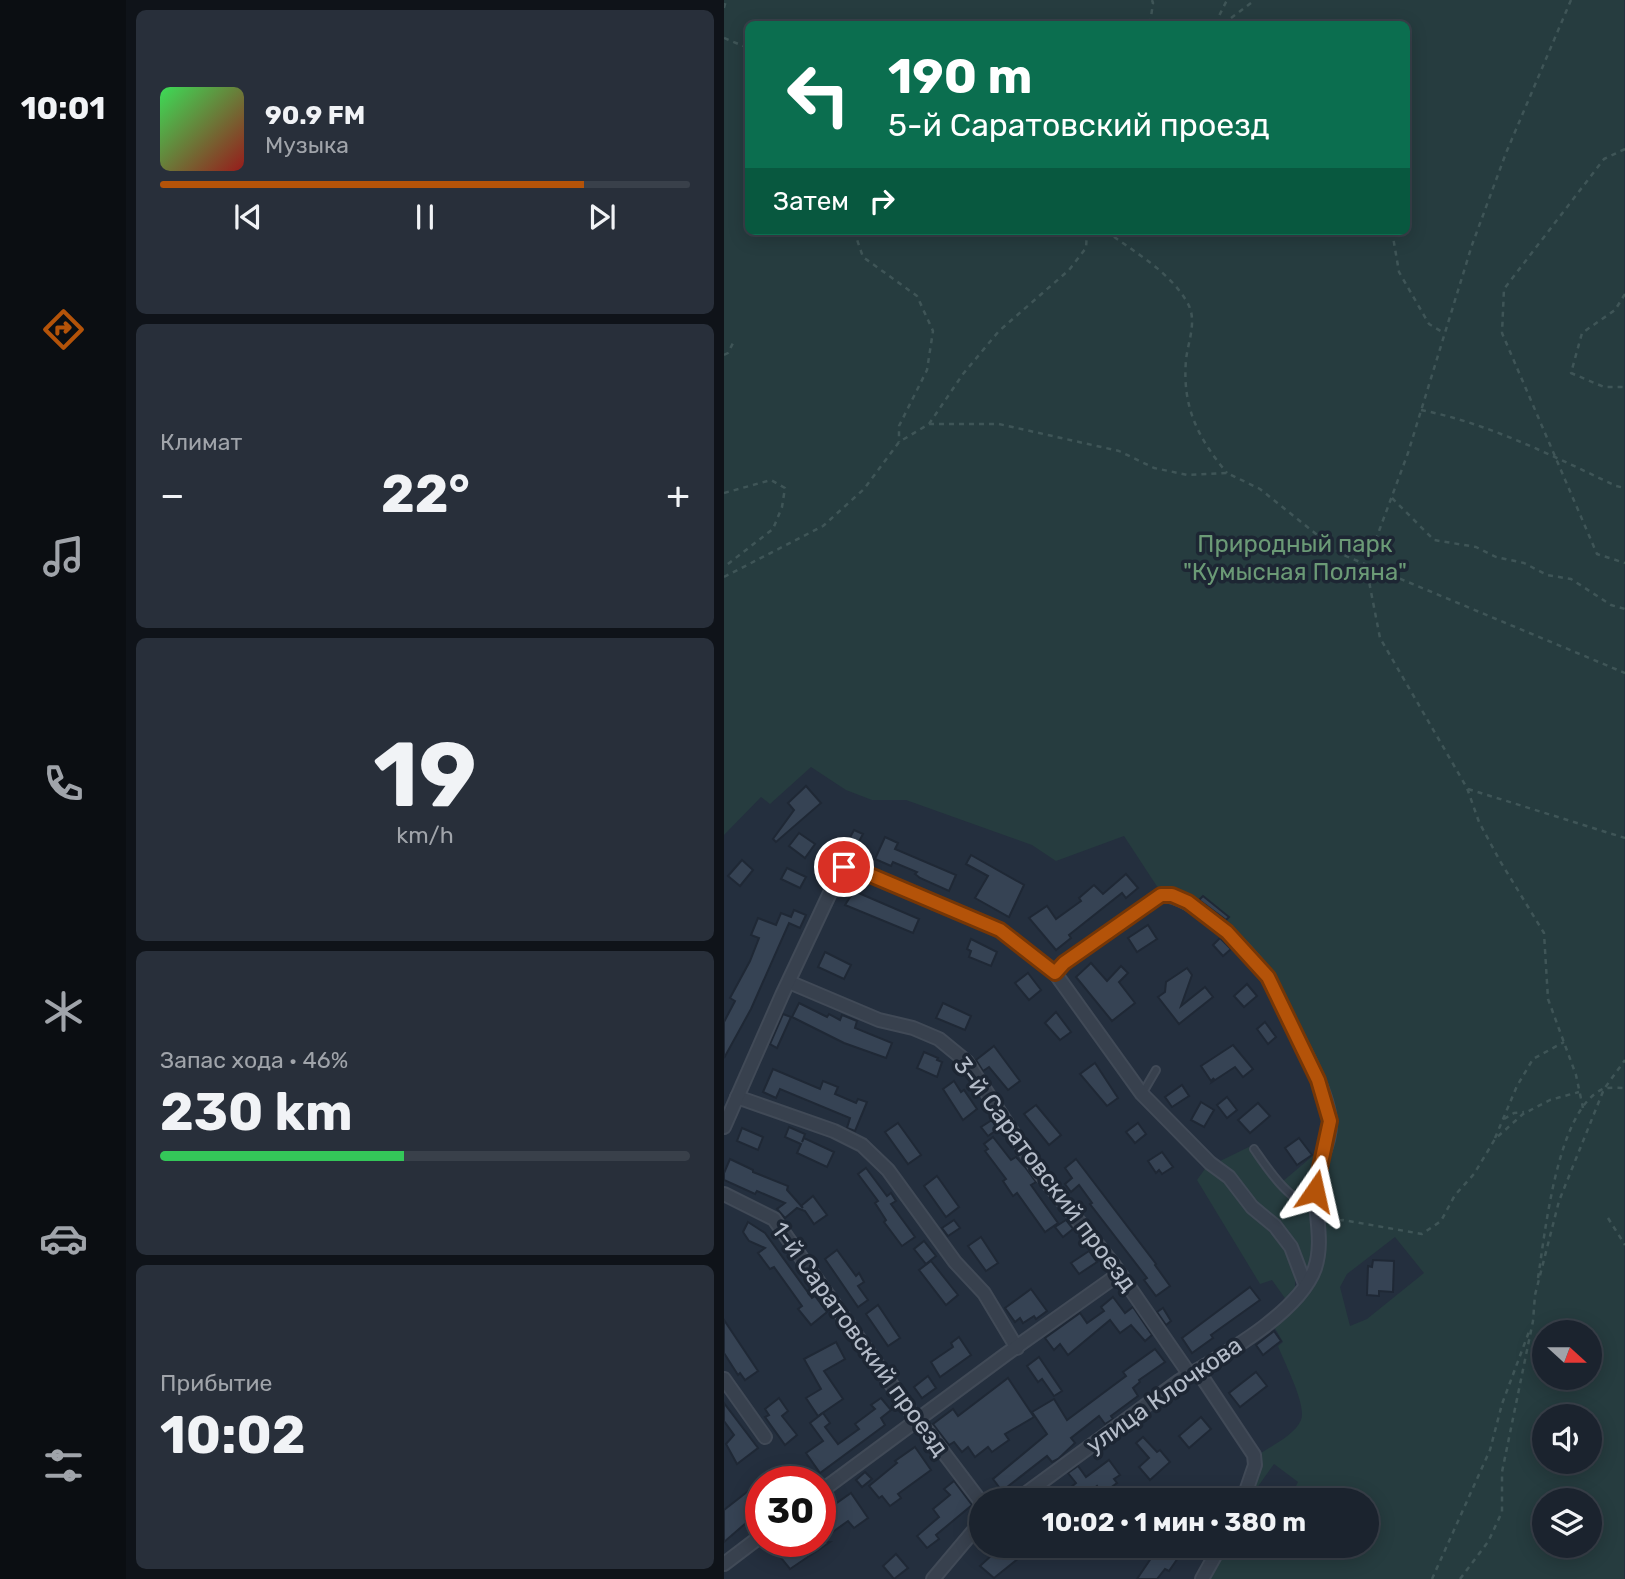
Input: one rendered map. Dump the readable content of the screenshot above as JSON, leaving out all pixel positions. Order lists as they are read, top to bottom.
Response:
{
  "streets": {
    "street": ["3-й Саратовский проезд", "1-й Саратовский проезд", "улица Клочкова"]
  },
  "crossings": [
    ["3-й Саратовский проезд", "улица Клочкова"]
  ],
  "parks": ["Природный парк \"Кумысная Поляна\""],
  "north": "right",
  "page": {
    "tabs": "10:01",
    "turn": ["190 m", "5-й Саратовский проезд"],
    "song": ["90.9 FM", "Музыка"],
    "then": "Затем",
    "tile": [
      "Климат",
      ["19", "km/h"],
      ["Запас хода · 46%", "230 km"],
      ["Прибытие", "10:02"]
    ],
    "heat": ["−", "22°", "+"],
    "limit": "30",
    "trip": "10:02 · 1 мин · 380 m"
  }
}
